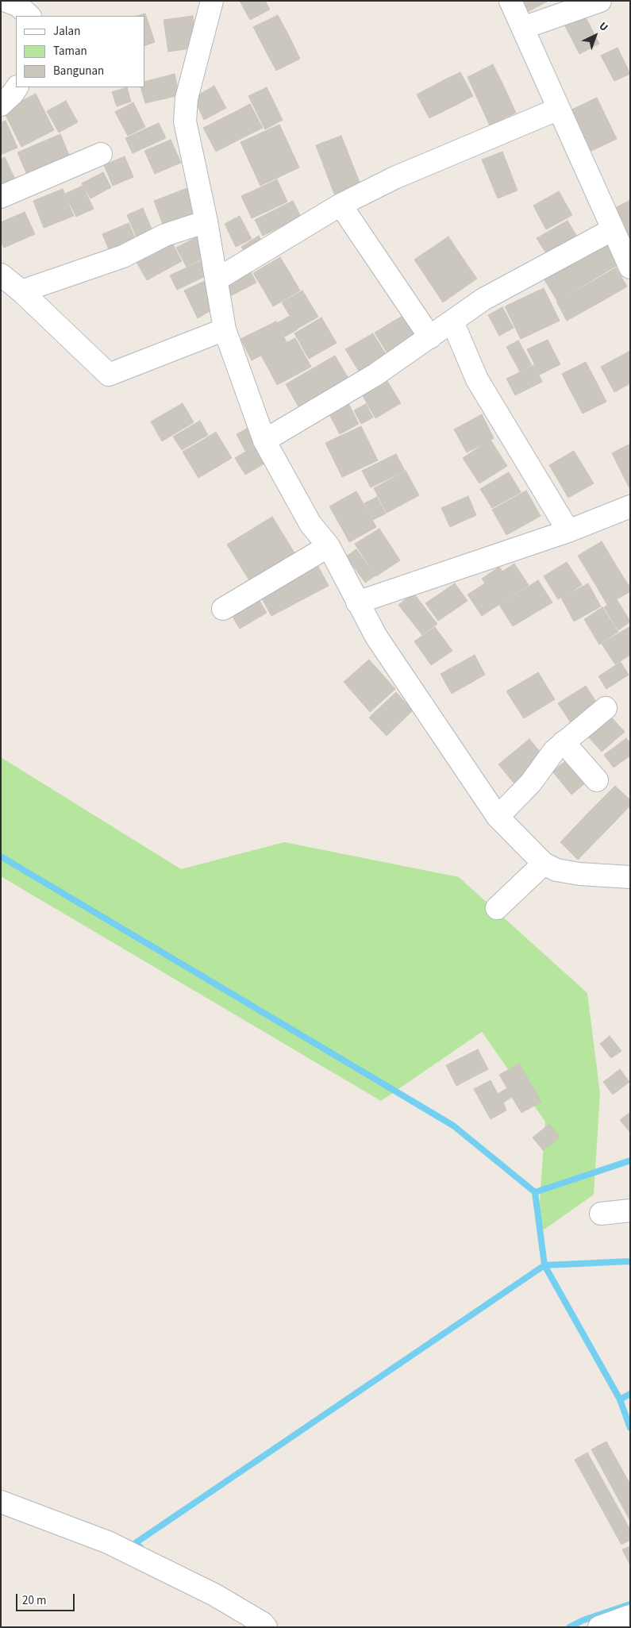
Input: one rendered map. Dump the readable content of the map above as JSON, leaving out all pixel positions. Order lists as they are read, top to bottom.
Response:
{
  "legend": ["Jalan", "Taman", "Bangunan"],
  "scale_bar": "20 m",
  "north": "top right"
}
